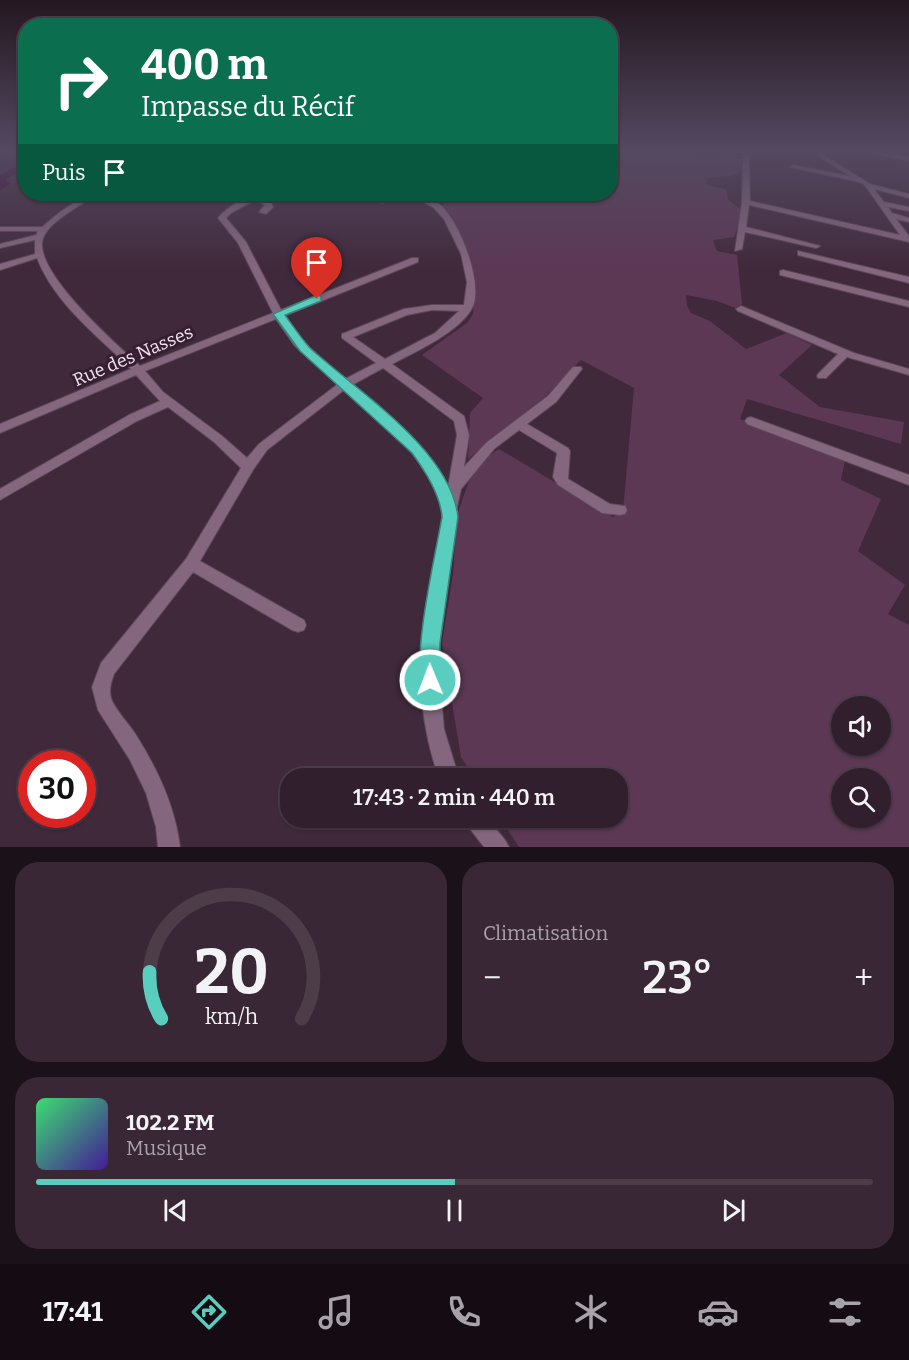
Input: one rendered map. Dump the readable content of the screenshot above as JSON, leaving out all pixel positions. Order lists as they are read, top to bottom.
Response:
{
  "streets": {
    "street": ["Rue des Nasses"]
  },
  "page": {
    "turn": ["400 m", "Impasse du Récif"],
    "then": "Puis",
    "limit": "30",
    "trip": "17:43 · 2 min · 440 m",
    "tile": "Climatisation",
    "heat": ["−", "23°", "+"],
    "song": ["102.2 FM", "Musique"],
    "tabs": "17:41",
    "gauge": ["20", "km/h"]
  }
}
